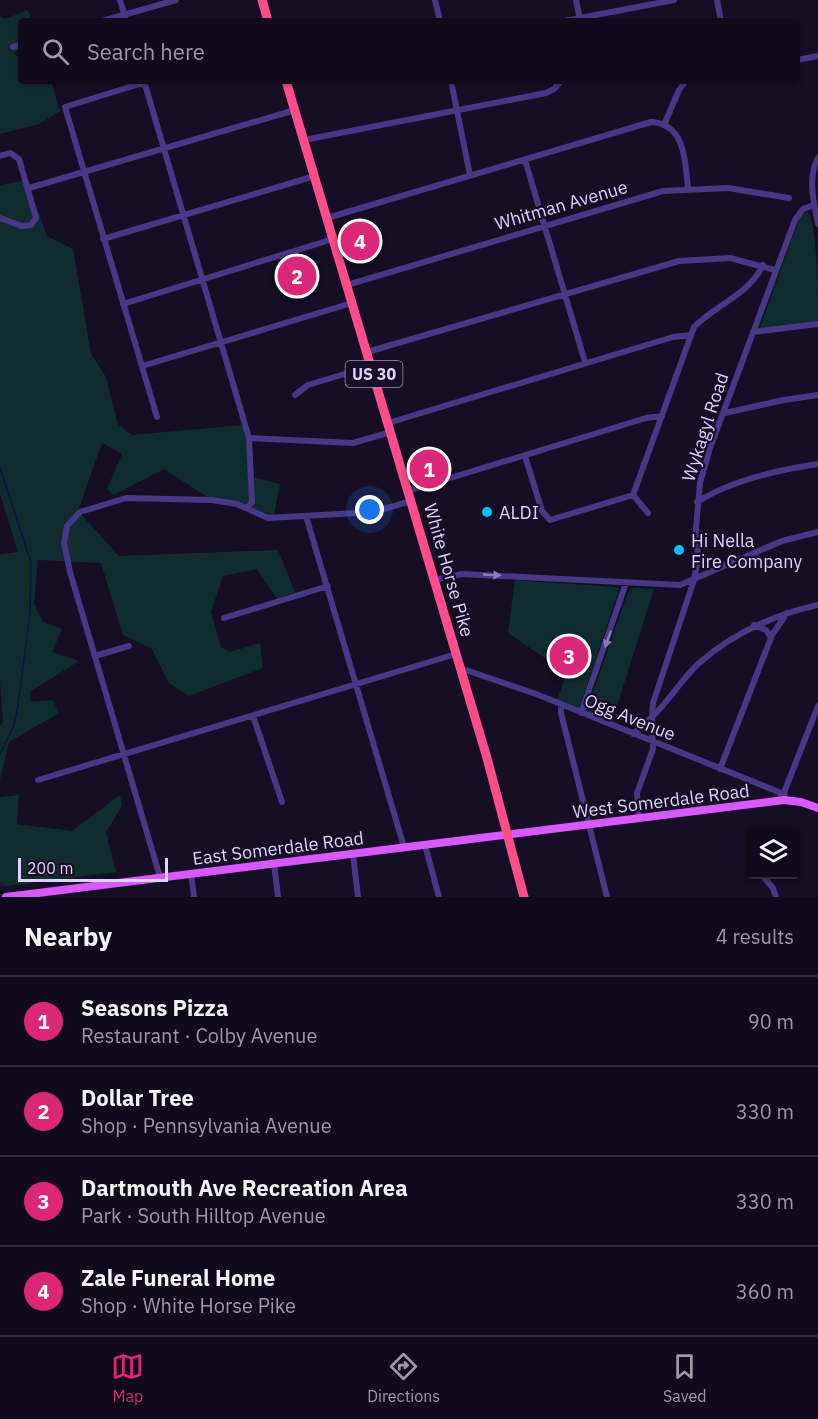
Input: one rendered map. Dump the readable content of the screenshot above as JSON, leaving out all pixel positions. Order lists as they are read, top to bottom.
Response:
{
  "streets": {
    "highway": ["US 30", "White Horse Pike"],
    "main road": ["West Somerdale Road", "East Somerdale Road"],
    "street": ["Whitman Avenue", "Wykagyl Road", "Ogg Avenue"]
  },
  "crossings": [
    ["Whitman Avenue", "White Horse Pike"],
    ["Wykagyl Road", "Ogg Avenue"],
    ["White Horse Pike", "Ogg Avenue"],
    ["White Horse Pike", "West Somerdale Road"],
    ["White Horse Pike", "East Somerdale Road"],
    ["Ogg Avenue", "West Somerdale Road"],
    ["West Somerdale Road", "East Somerdale Road"]
  ],
  "places": ["ALDI", "Hi Nella Fire Company"],
  "scale_bar": "200 m",
  "page": {
    "search": "Search here",
    "pins": [
      "4",
      "2",
      "1",
      "3"
    ],
    "scale": "200 m",
    "heading": ["Nearby", "4 results"],
    "list": [
      {
        "mark": "1",
        "name": "Seasons Pizza",
        "note": "Restaurant · Colby Avenue",
        "value": "90 m"
      },
      {
        "mark": "2",
        "name": "Dollar Tree",
        "note": "Shop · Pennsylvania Avenue",
        "value": "330 m"
      },
      {
        "mark": "3",
        "name": "Dartmouth Ave Recreation Area",
        "note": "Park · South Hilltop Avenue",
        "value": "330 m"
      },
      {
        "mark": "4",
        "name": "Zale Funeral Home",
        "note": "Shop · White Horse Pike",
        "value": "360 m"
      }
    ],
    "nav": ["Map", "Directions", "Saved"]
  }
}
